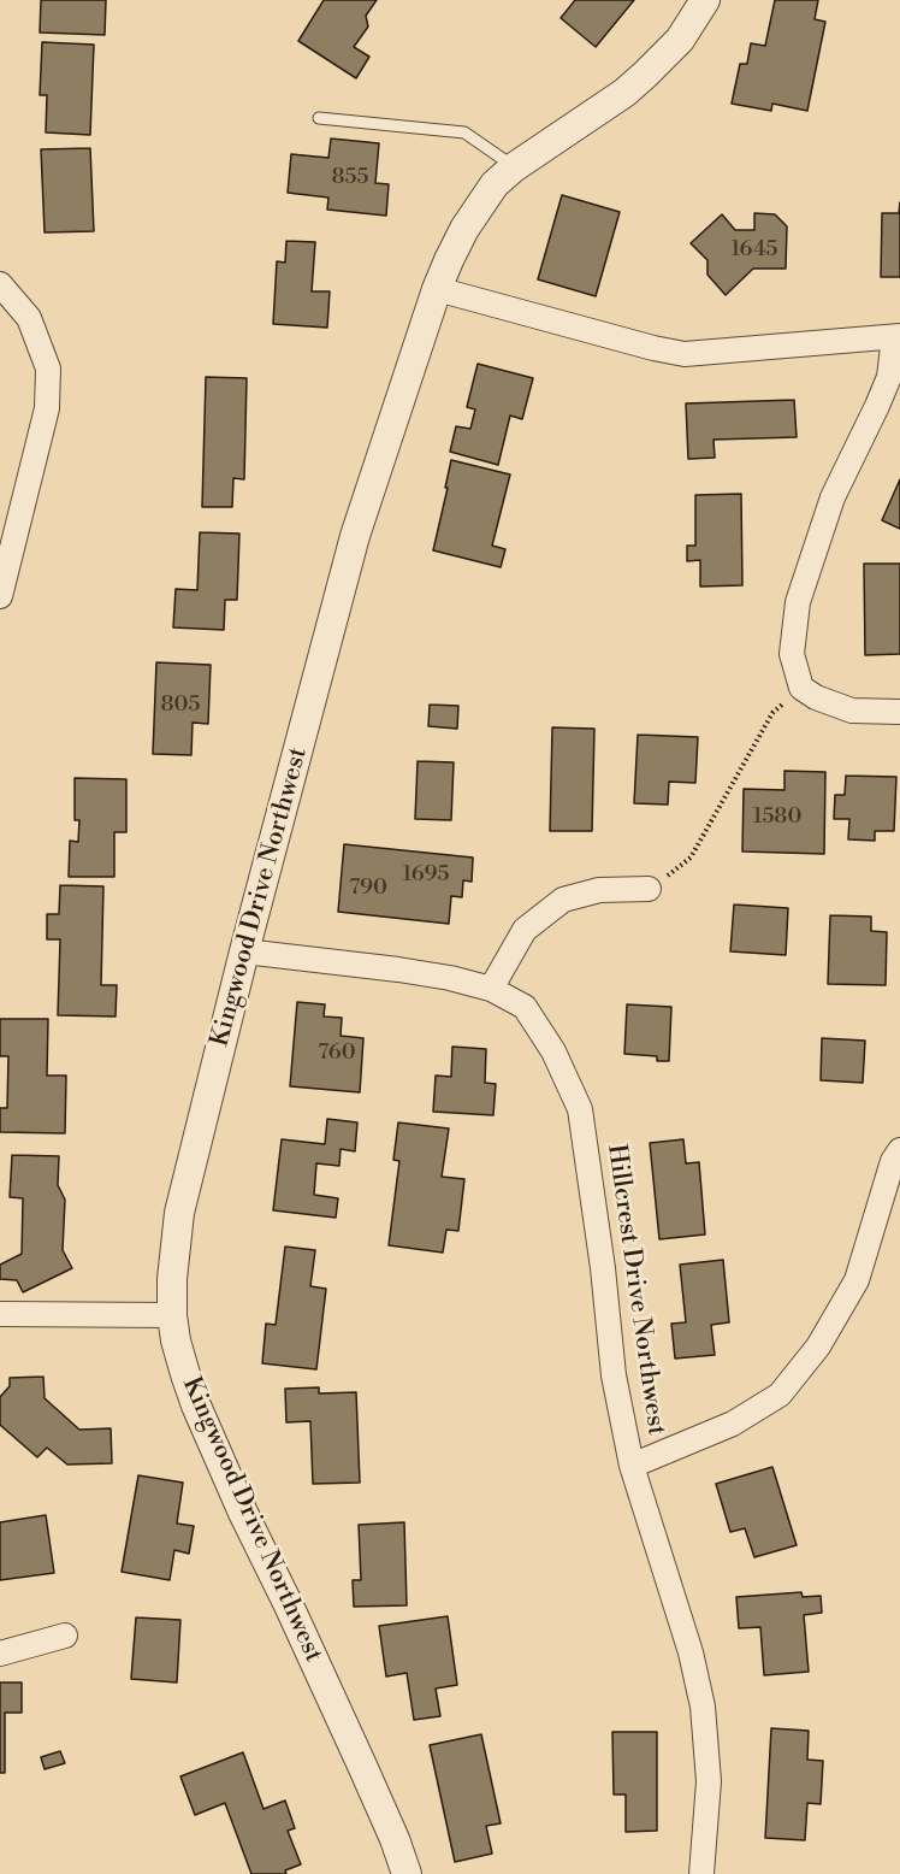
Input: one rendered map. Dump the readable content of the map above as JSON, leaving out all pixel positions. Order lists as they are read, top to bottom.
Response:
{
  "streets": {
    "street": ["Kingwood Drive Northwest", "Hillcrest Drive Northwest"]
  },
  "crossings": [
    ["Kingwood Drive Northwest", "Hillcrest Drive Northwest"]
  ],
  "house_numbers": [
    "855",
    "1645",
    "805",
    "1580",
    "1695",
    "790",
    "760"
  ]
}
